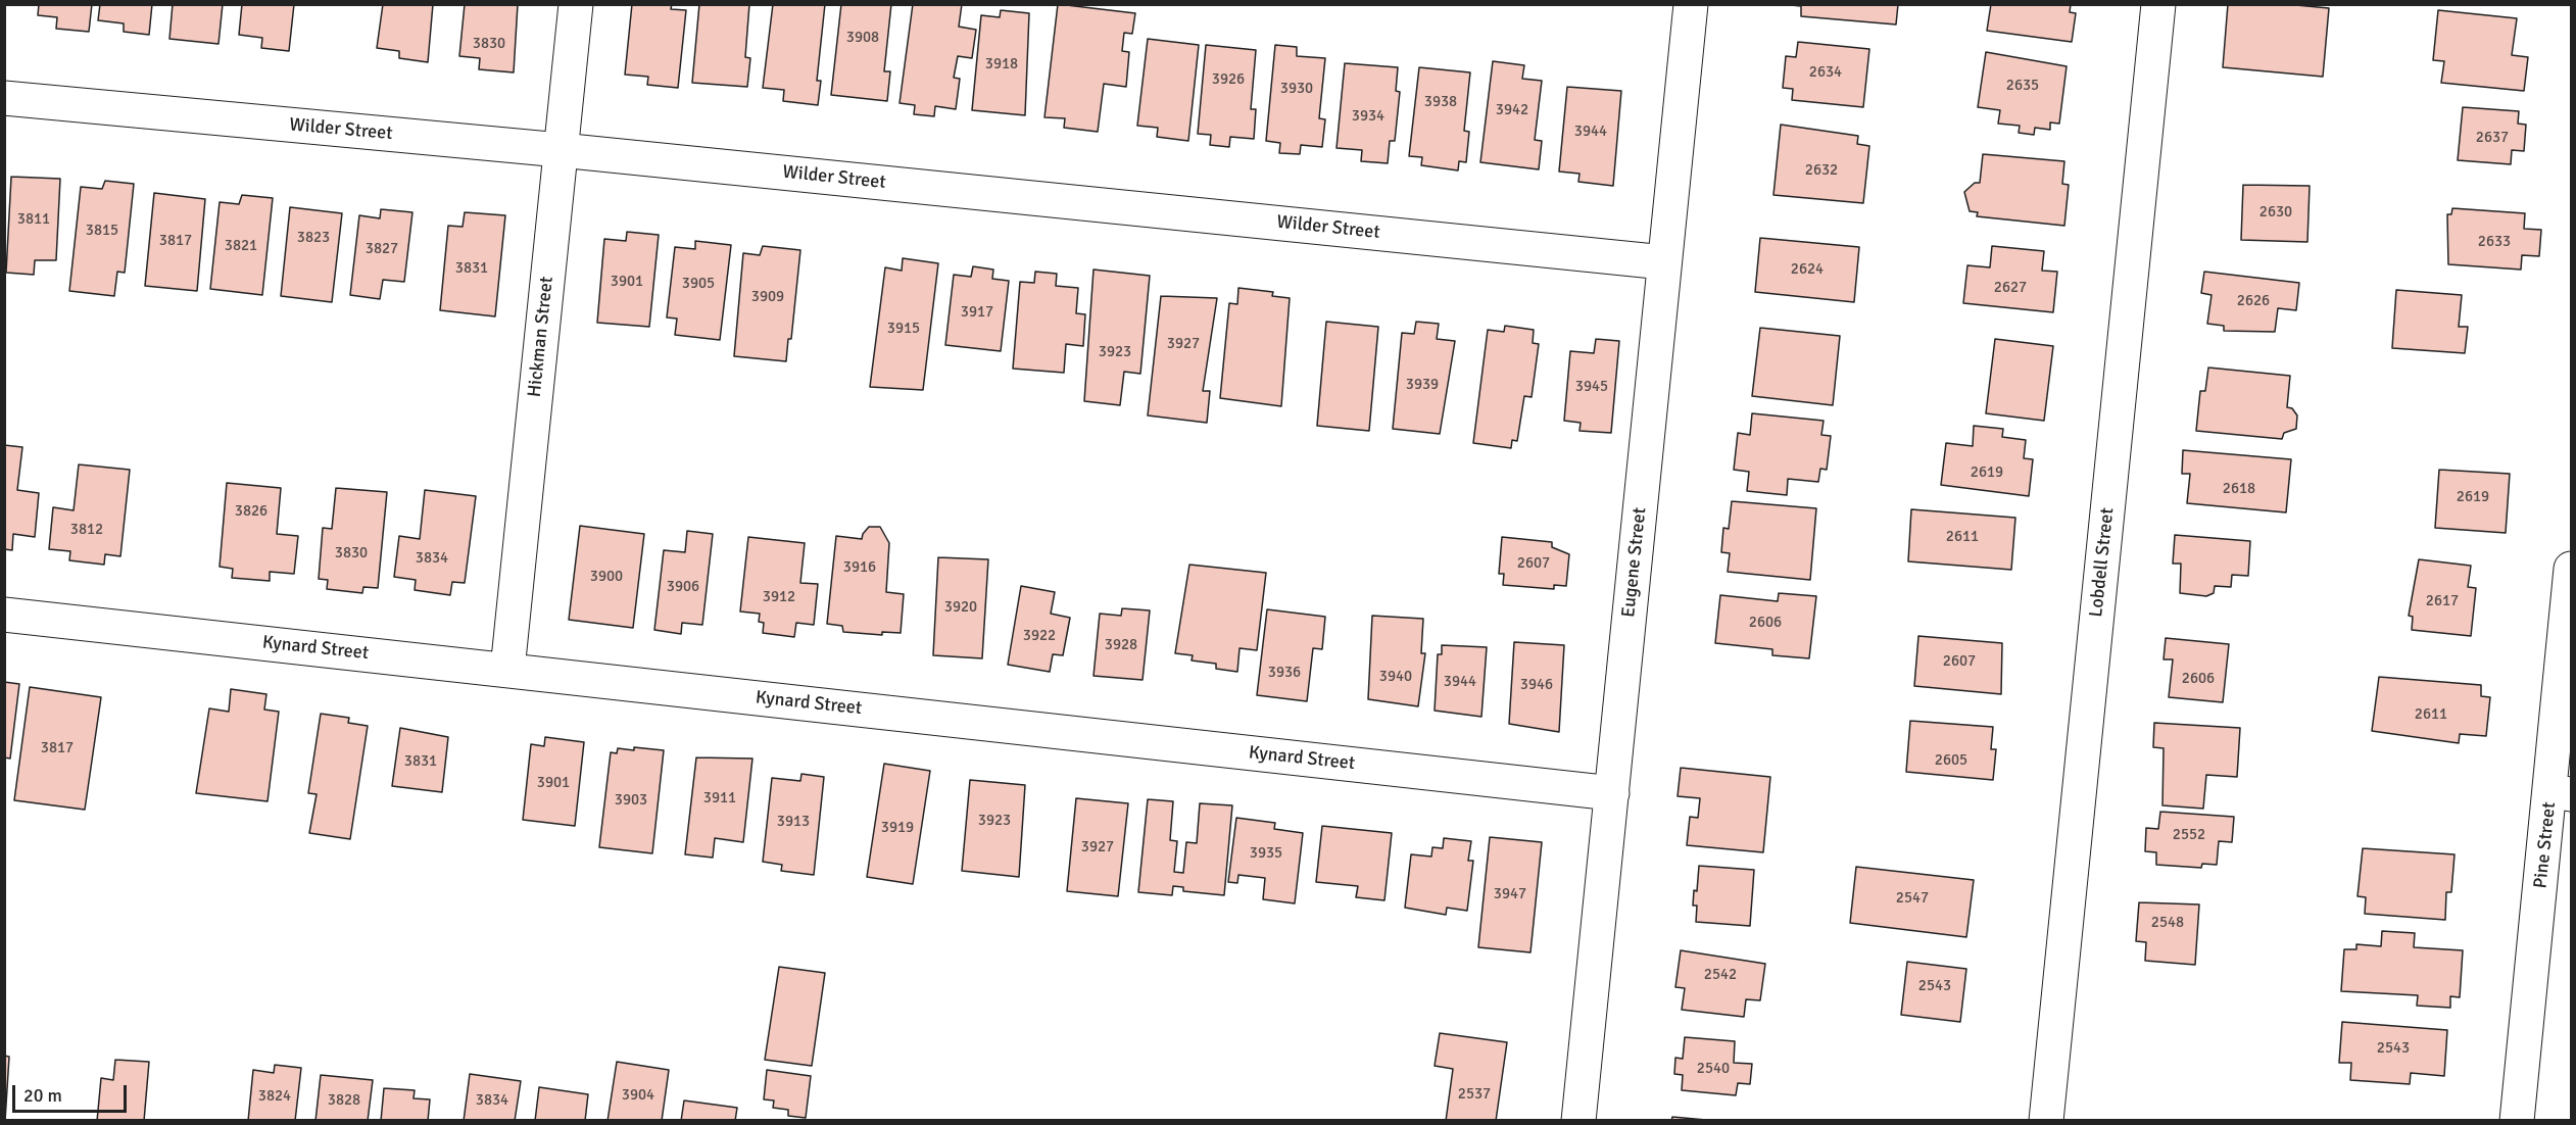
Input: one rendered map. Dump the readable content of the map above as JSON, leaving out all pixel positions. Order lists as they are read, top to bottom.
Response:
{
  "streets": {
    "street": [
      "Wilder Street",
      "Hickman Street",
      "Eugene Street",
      "Lobdell Street",
      "Kynard Street",
      "Pine Street"
    ]
  },
  "crossings": [
    ["Wilder Street", "Hickman Street"],
    ["Wilder Street", "Eugene Street"],
    ["Hickman Street", "Kynard Street"],
    ["Eugene Street", "Kynard Street"]
  ],
  "house_numbers": [
    "3908",
    "3830",
    "3918",
    "2634",
    "3926",
    "2635",
    "3930",
    "3938",
    "3942",
    "3934",
    "3944",
    "2637",
    "2632",
    "2630",
    "3811",
    "3815",
    "3823",
    "3817",
    "2633",
    "3821",
    "3827",
    "3831",
    "2624",
    "3901",
    "3905",
    "2627",
    "3909",
    "2626",
    "3917",
    "3915",
    "3927",
    "3923",
    "3939",
    "3945",
    "2619",
    "2618",
    "2619",
    "3826",
    "3812",
    "2611",
    "3830",
    "3834",
    "2607",
    "3916",
    "3900",
    "3906",
    "3912",
    "2617",
    "3920",
    "2606",
    "3922",
    "3928",
    "2607",
    "3936",
    "3940",
    "2606",
    "3944",
    "3946",
    "2611",
    "3817",
    "2605",
    "3831",
    "3901",
    "3911",
    "3903",
    "3923",
    "3913",
    "3919",
    "2552",
    "3927",
    "3935",
    "3947",
    "2547",
    "2548",
    "2542",
    "2543",
    "2543",
    "2540",
    "2537",
    "3904",
    "3824",
    "3828",
    "3834"
  ],
  "scale_bar": "20 m"
}
